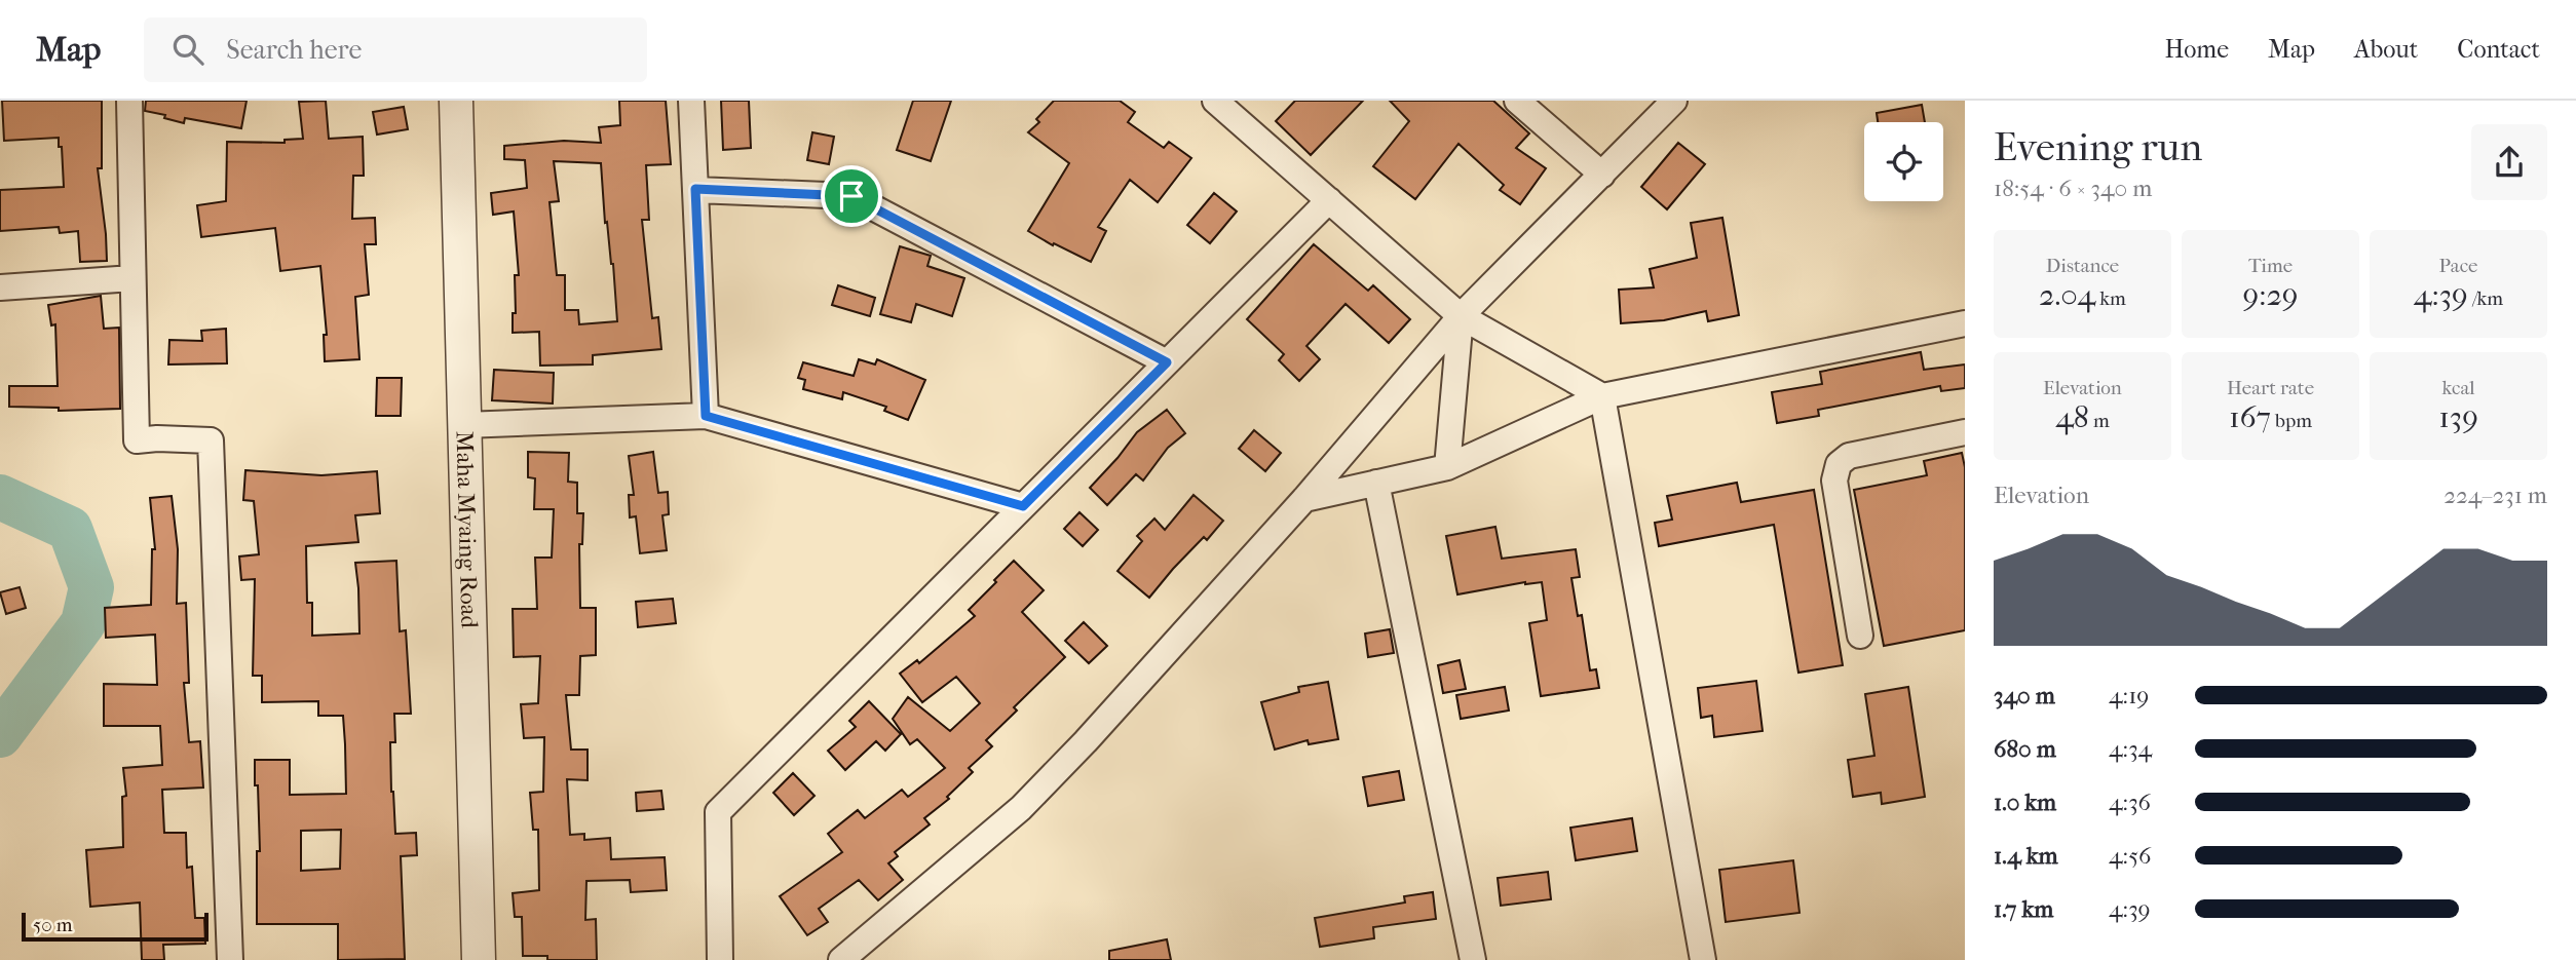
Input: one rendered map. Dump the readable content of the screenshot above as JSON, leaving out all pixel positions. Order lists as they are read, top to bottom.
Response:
{
  "streets": {
    "street": ["Maha Myaing Road"]
  },
  "scale_bar": "50 m",
  "page": {
    "header": "Map",
    "search": "Search here",
    "nav": [
      "Home",
      "Map",
      "About",
      "Contact"
    ],
    "heading": ["Evening run", "18:54 · 6 × 340 m"],
    "stats": [
      ["Distance", "2.04 km"],
      ["Time", "9:29"],
      ["Pace", "4:39 /km"],
      ["Elevation", "48 m"],
      ["Heart rate", "167 bpm"],
      ["kcal", "139"]
    ],
    "chart": ["Elevation", "224–231 m"],
    "list": [
      {
        "name": "340 m",
        "note": "4:19"
      },
      {
        "name": "680 m",
        "note": "4:34"
      },
      {
        "name": "1.0 km",
        "note": "4:36"
      },
      {
        "name": "1.4 km",
        "note": "4:56"
      },
      {
        "name": "1.7 km",
        "note": "4:39"
      }
    ],
    "scale": "50 m"
  }
}
